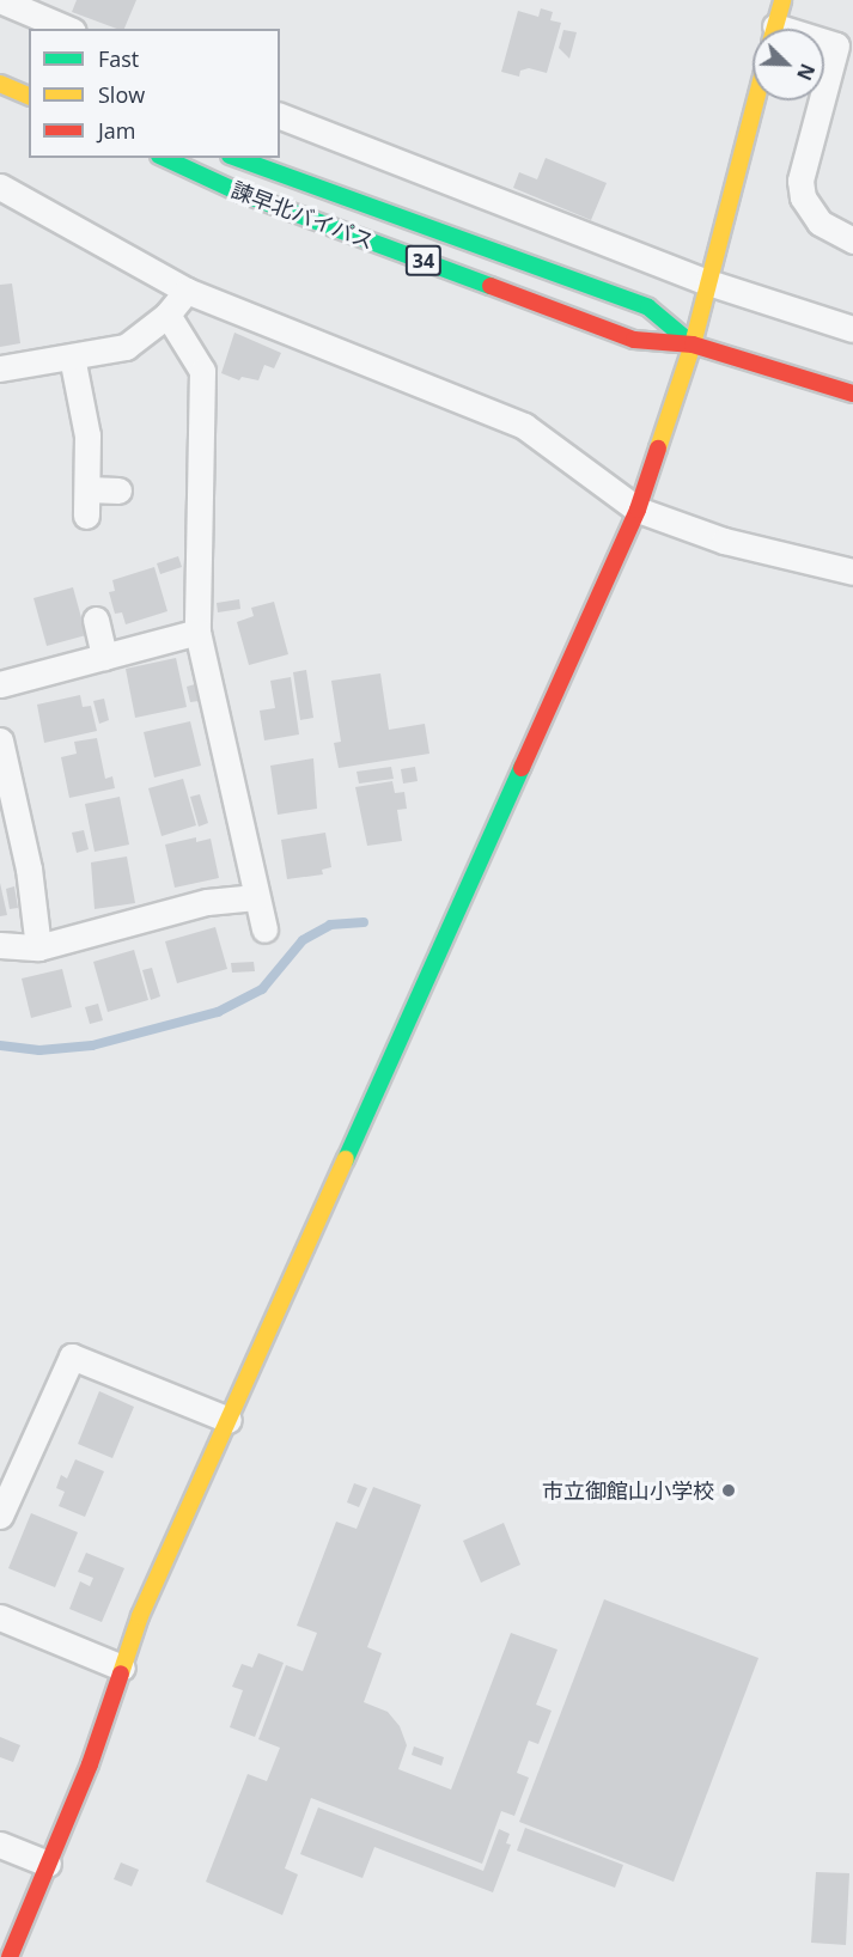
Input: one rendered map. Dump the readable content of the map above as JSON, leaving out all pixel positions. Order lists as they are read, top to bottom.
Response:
{
  "streets": {
    "main road": ["諫早北バイパス", "34"]
  },
  "places": ["市立御館山小学校"],
  "legend": ["Fast", "Slow", "Jam"],
  "north": "bottom right"
}
